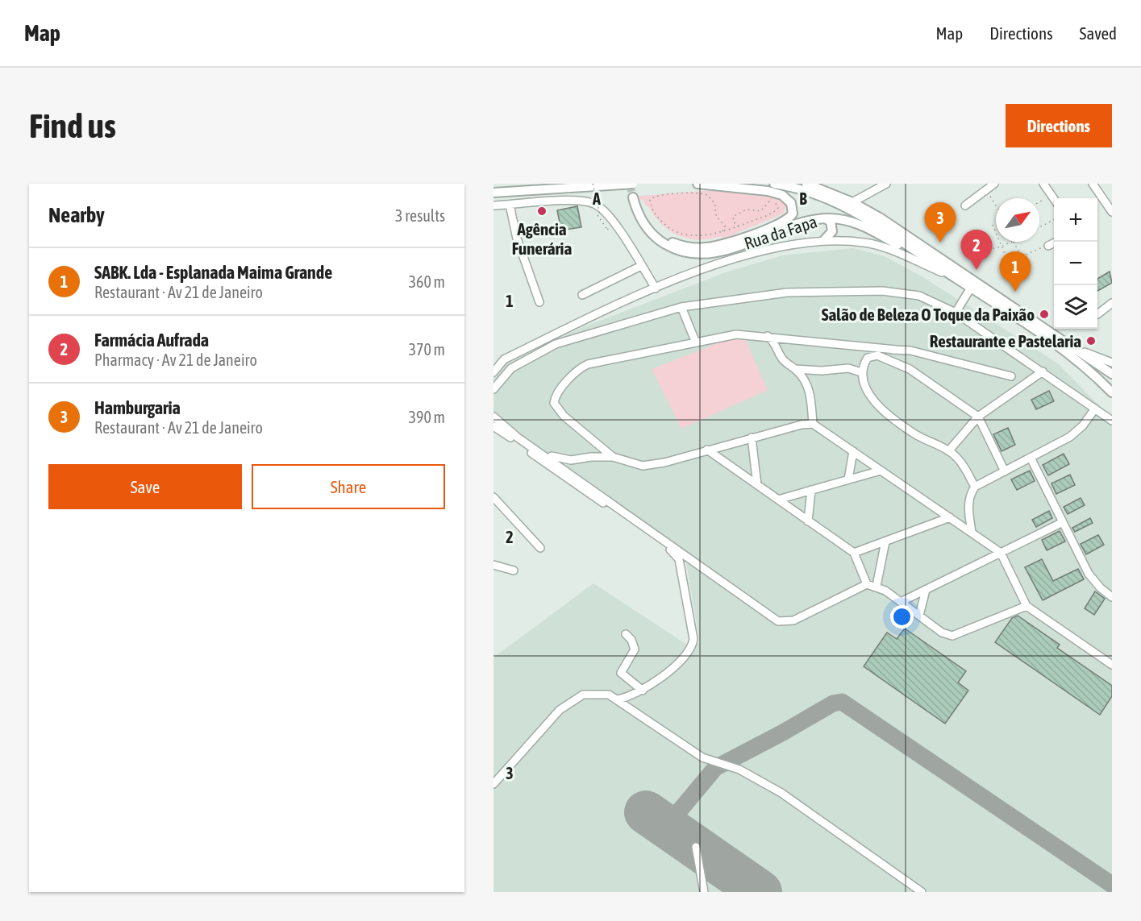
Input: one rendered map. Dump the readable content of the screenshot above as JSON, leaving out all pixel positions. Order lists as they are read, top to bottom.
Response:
{
  "streets": {
    "main road": ["Rua da Fapa"]
  },
  "places": ["Agência Funerária", "Salão de Beleza O Toque da Paixão", "Restaurante e Pastelaria"],
  "north": "top right",
  "page": {
    "header": "Map",
    "nav": ["Map", "Directions", "Saved"],
    "buttons": [
      "Directions",
      ["Save", "Share"]
    ],
    "title": "Find us",
    "heading": ["Nearby", "3 results"],
    "map_buttons": ["+", "−"],
    "pins": ["3", "2", "1"],
    "list": [
      {
        "mark": "1",
        "name": "SABK. Lda - Esplanada Maima Grande",
        "note": "Restaurant · Av 21 de Janeiro",
        "value": "360 m"
      },
      {
        "mark": "2",
        "name": "Farmácia Aufrada",
        "note": "Pharmacy · Av 21 de Janeiro",
        "value": "370 m"
      },
      {
        "mark": "3",
        "name": "Hamburgaria",
        "note": "Restaurant · Av 21 de Janeiro",
        "value": "390 m"
      }
    ]
  },
  "grid": {
    "columns": ["A", "B"],
    "rows": ["1", "2", "3"]
  }
}
